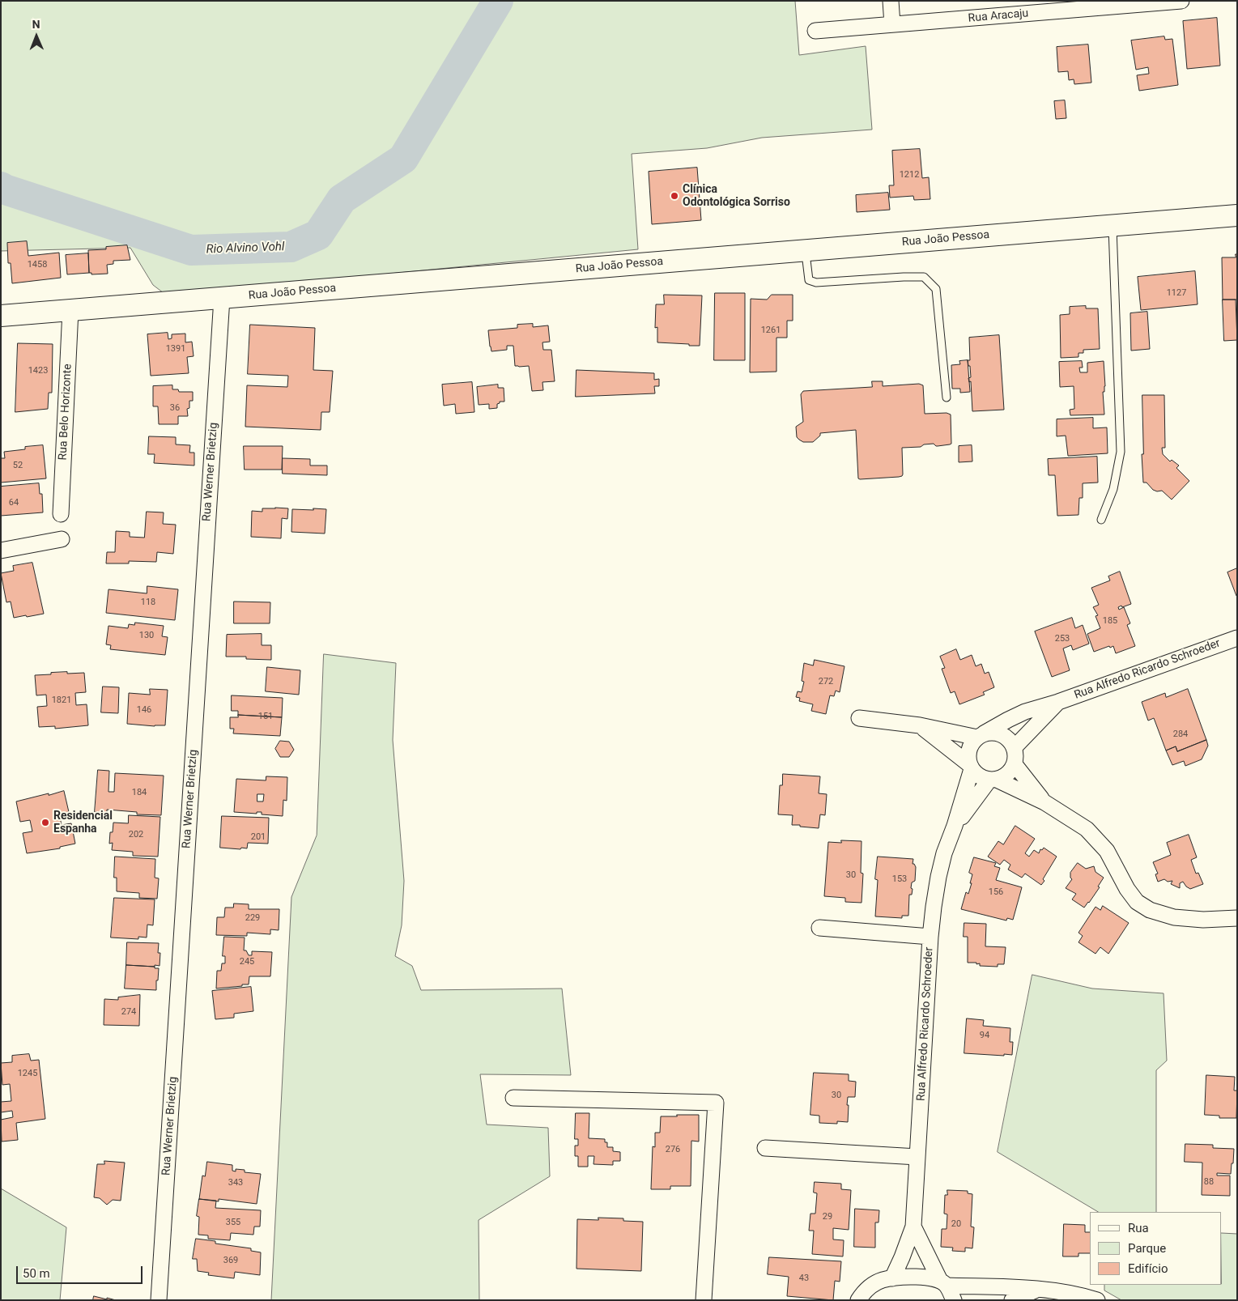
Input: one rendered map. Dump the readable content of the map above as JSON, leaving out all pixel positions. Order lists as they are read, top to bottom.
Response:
{
  "streets": {
    "street": [
      "Rua Aracaju",
      "Rua João Pessoa",
      "Rua Belo Horizonte",
      "Rua Werner Brietzig",
      "Rua Alfredo Ricardo Schroeder"
    ]
  },
  "crossings": [
    ["Rua João Pessoa", "Rua Belo Horizonte"],
    ["Rua João Pessoa", "Rua Werner Brietzig"]
  ],
  "water": ["Rio Alvino Vohl"],
  "places": ["Clínica Odontológica Sorriso", "Residencial Espanha"],
  "house_numbers": [
    "1212",
    "1458",
    "1127",
    "1261",
    "1391",
    "1423",
    "36",
    "52",
    "64",
    "118",
    "185",
    "130",
    "253",
    "272",
    "1821",
    "146",
    "151",
    "284",
    "184",
    "202",
    "201",
    "30",
    "153",
    "156",
    "229",
    "245",
    "274",
    "94",
    "1245",
    "30",
    "276",
    "88",
    "343",
    "29",
    "355",
    "20",
    "369",
    "43"
  ],
  "legend": ["Rua", "Parque", "Edifício"],
  "scale_bar": "50 m",
  "north": "top"
}
